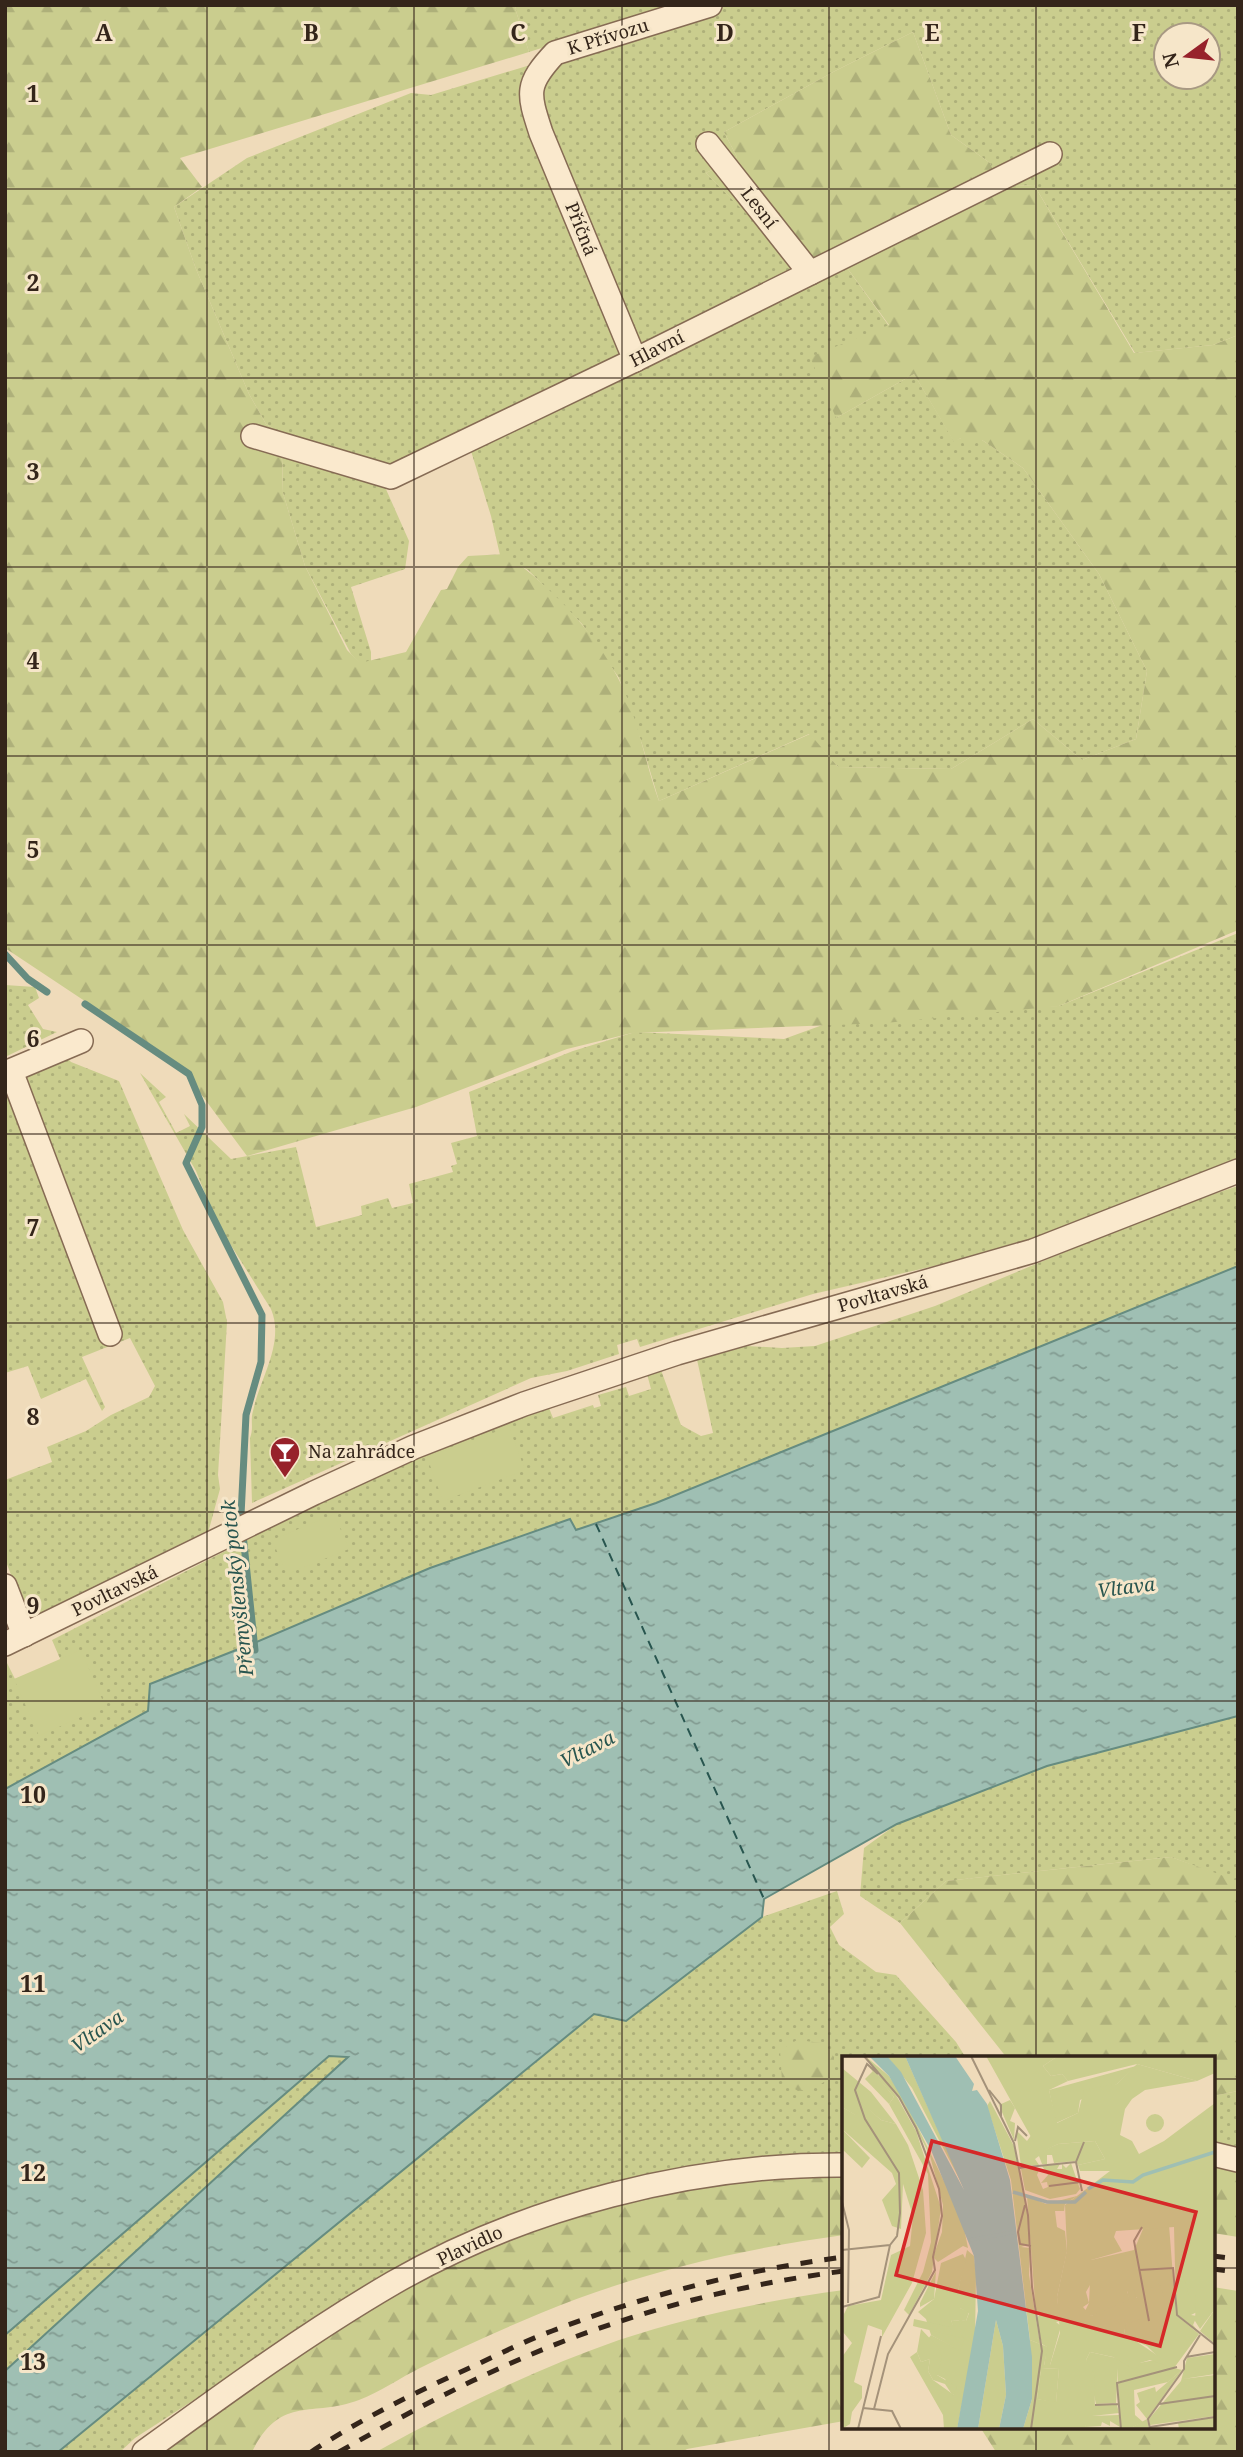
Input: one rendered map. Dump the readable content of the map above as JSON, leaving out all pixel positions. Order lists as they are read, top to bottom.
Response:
{
  "streets": {
    "street": [
      "K Přívozu",
      "Lesní",
      "Příčná",
      "Hlavní",
      "Povltavská",
      "Plavidlo"
    ]
  },
  "crossings": [
    ["K Přívozu", "Příčná"],
    ["Lesní", "Hlavní"],
    ["Příčná", "Hlavní"]
  ],
  "water": ["Vltava", "Přemyšlenský potok"],
  "places": {
    "bar": ["Na zahrádce"]
  },
  "north": "left",
  "grid": {
    "columns": [
      "A",
      "B",
      "C",
      "D",
      "E",
      "F"
    ],
    "rows": [
      "1",
      "2",
      "3",
      "4",
      "5",
      "6",
      "7",
      "8",
      "9",
      "10",
      "11",
      "12",
      "13"
    ]
  }
}
